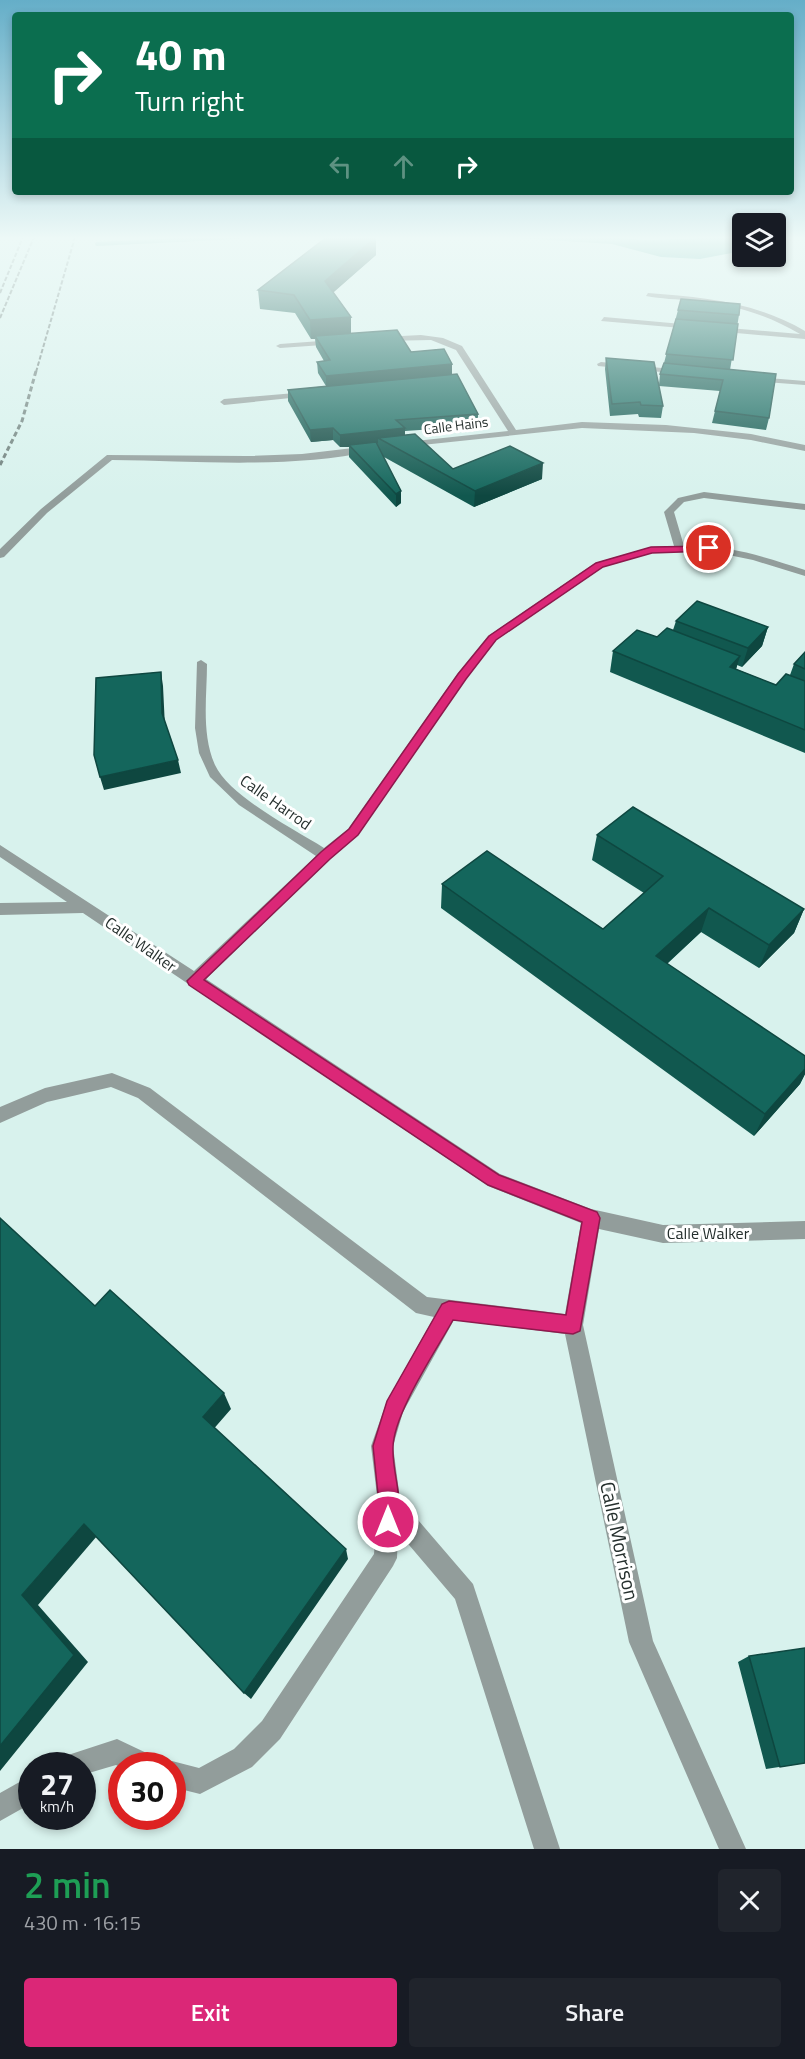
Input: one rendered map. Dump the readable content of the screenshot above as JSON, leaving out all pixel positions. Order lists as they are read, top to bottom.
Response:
{
  "streets": {
    "street": [
      "Calle Hains",
      "Calle Harrod",
      "Calle Walker",
      "Calle Morrison"
    ]
  },
  "crossings": [
    ["Calle Walker", "Calle Morrison"]
  ],
  "page": {
    "turn": ["40 m", "Turn right"],
    "speed": "27 km/h",
    "limit": "30",
    "heading": ["2 min", "430 m · 16:15"],
    "buttons": ["Exit", "Share"]
  }
}
